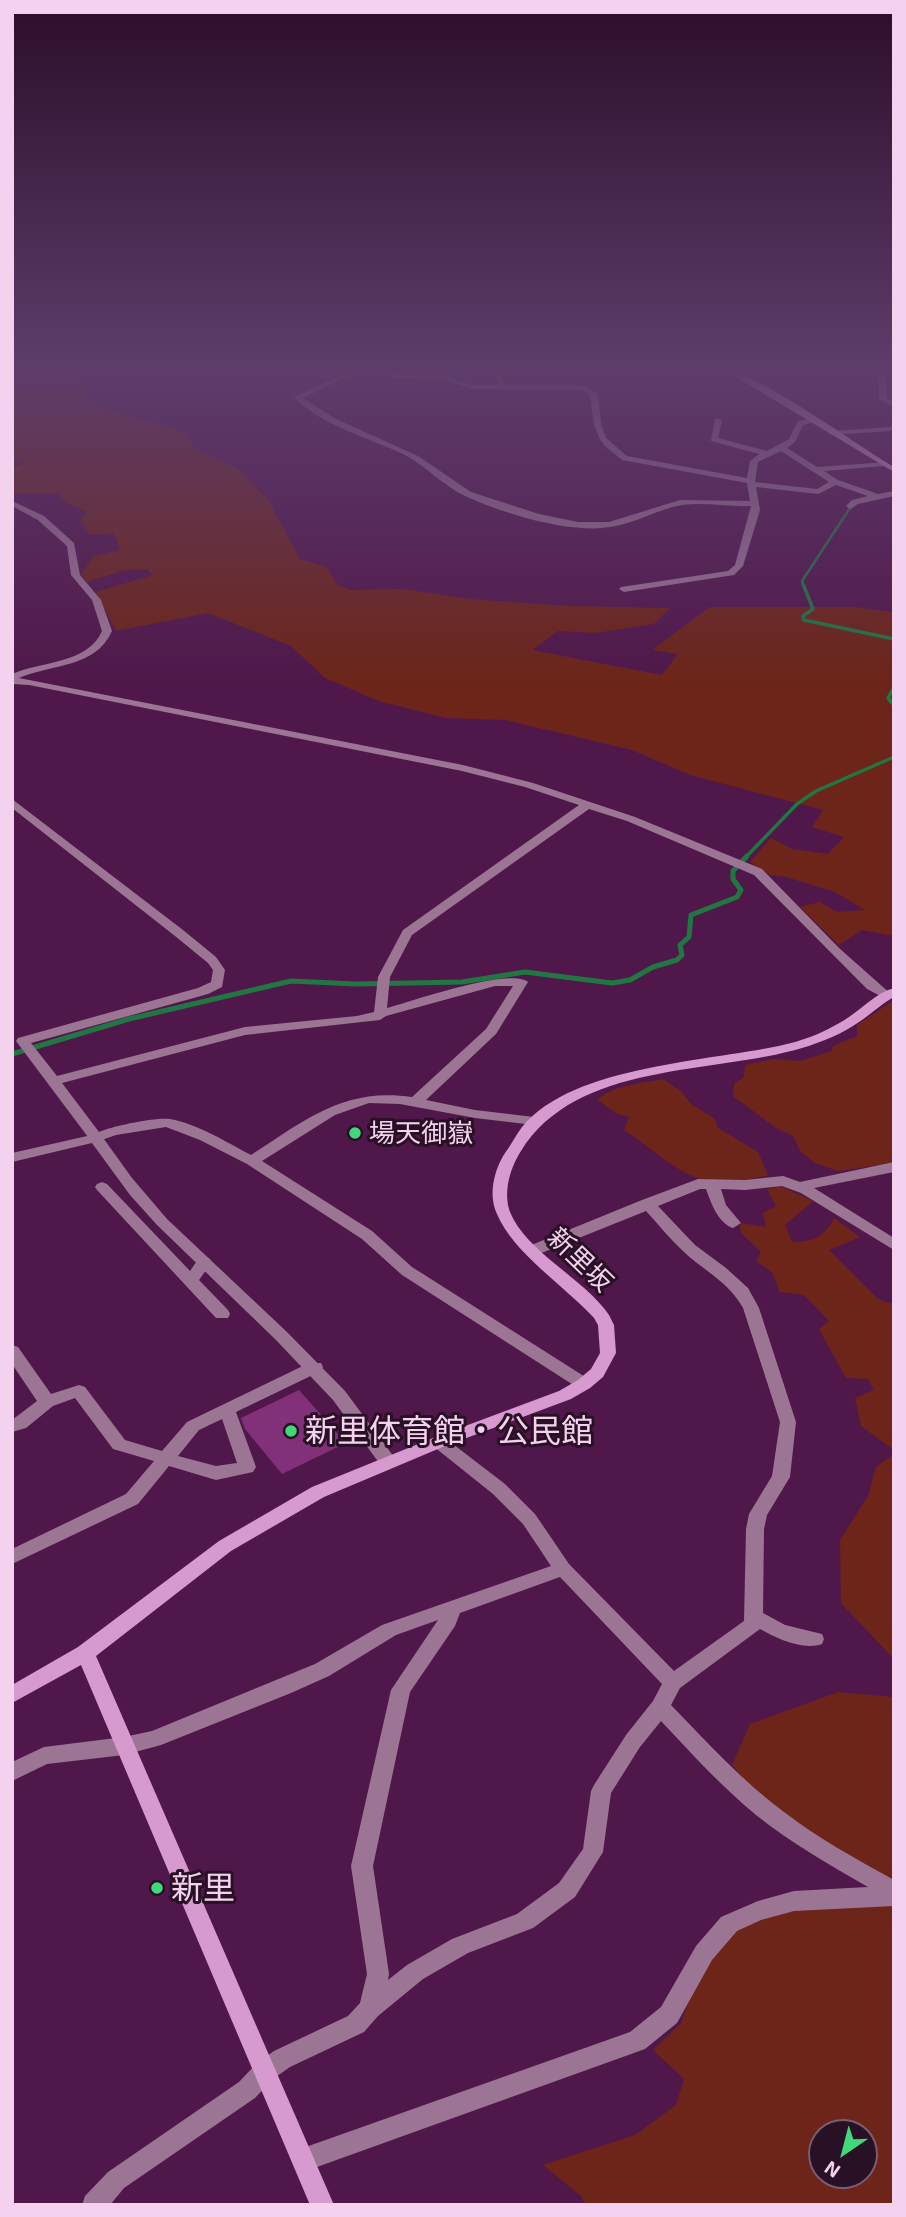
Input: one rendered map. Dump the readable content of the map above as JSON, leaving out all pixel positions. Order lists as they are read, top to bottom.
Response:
{
  "streets": {
    "main road": ["新里坂"]
  },
  "places": ["場天御嶽", "新里体育館・公民館", "新里"],
  "north": "bottom left"
}
